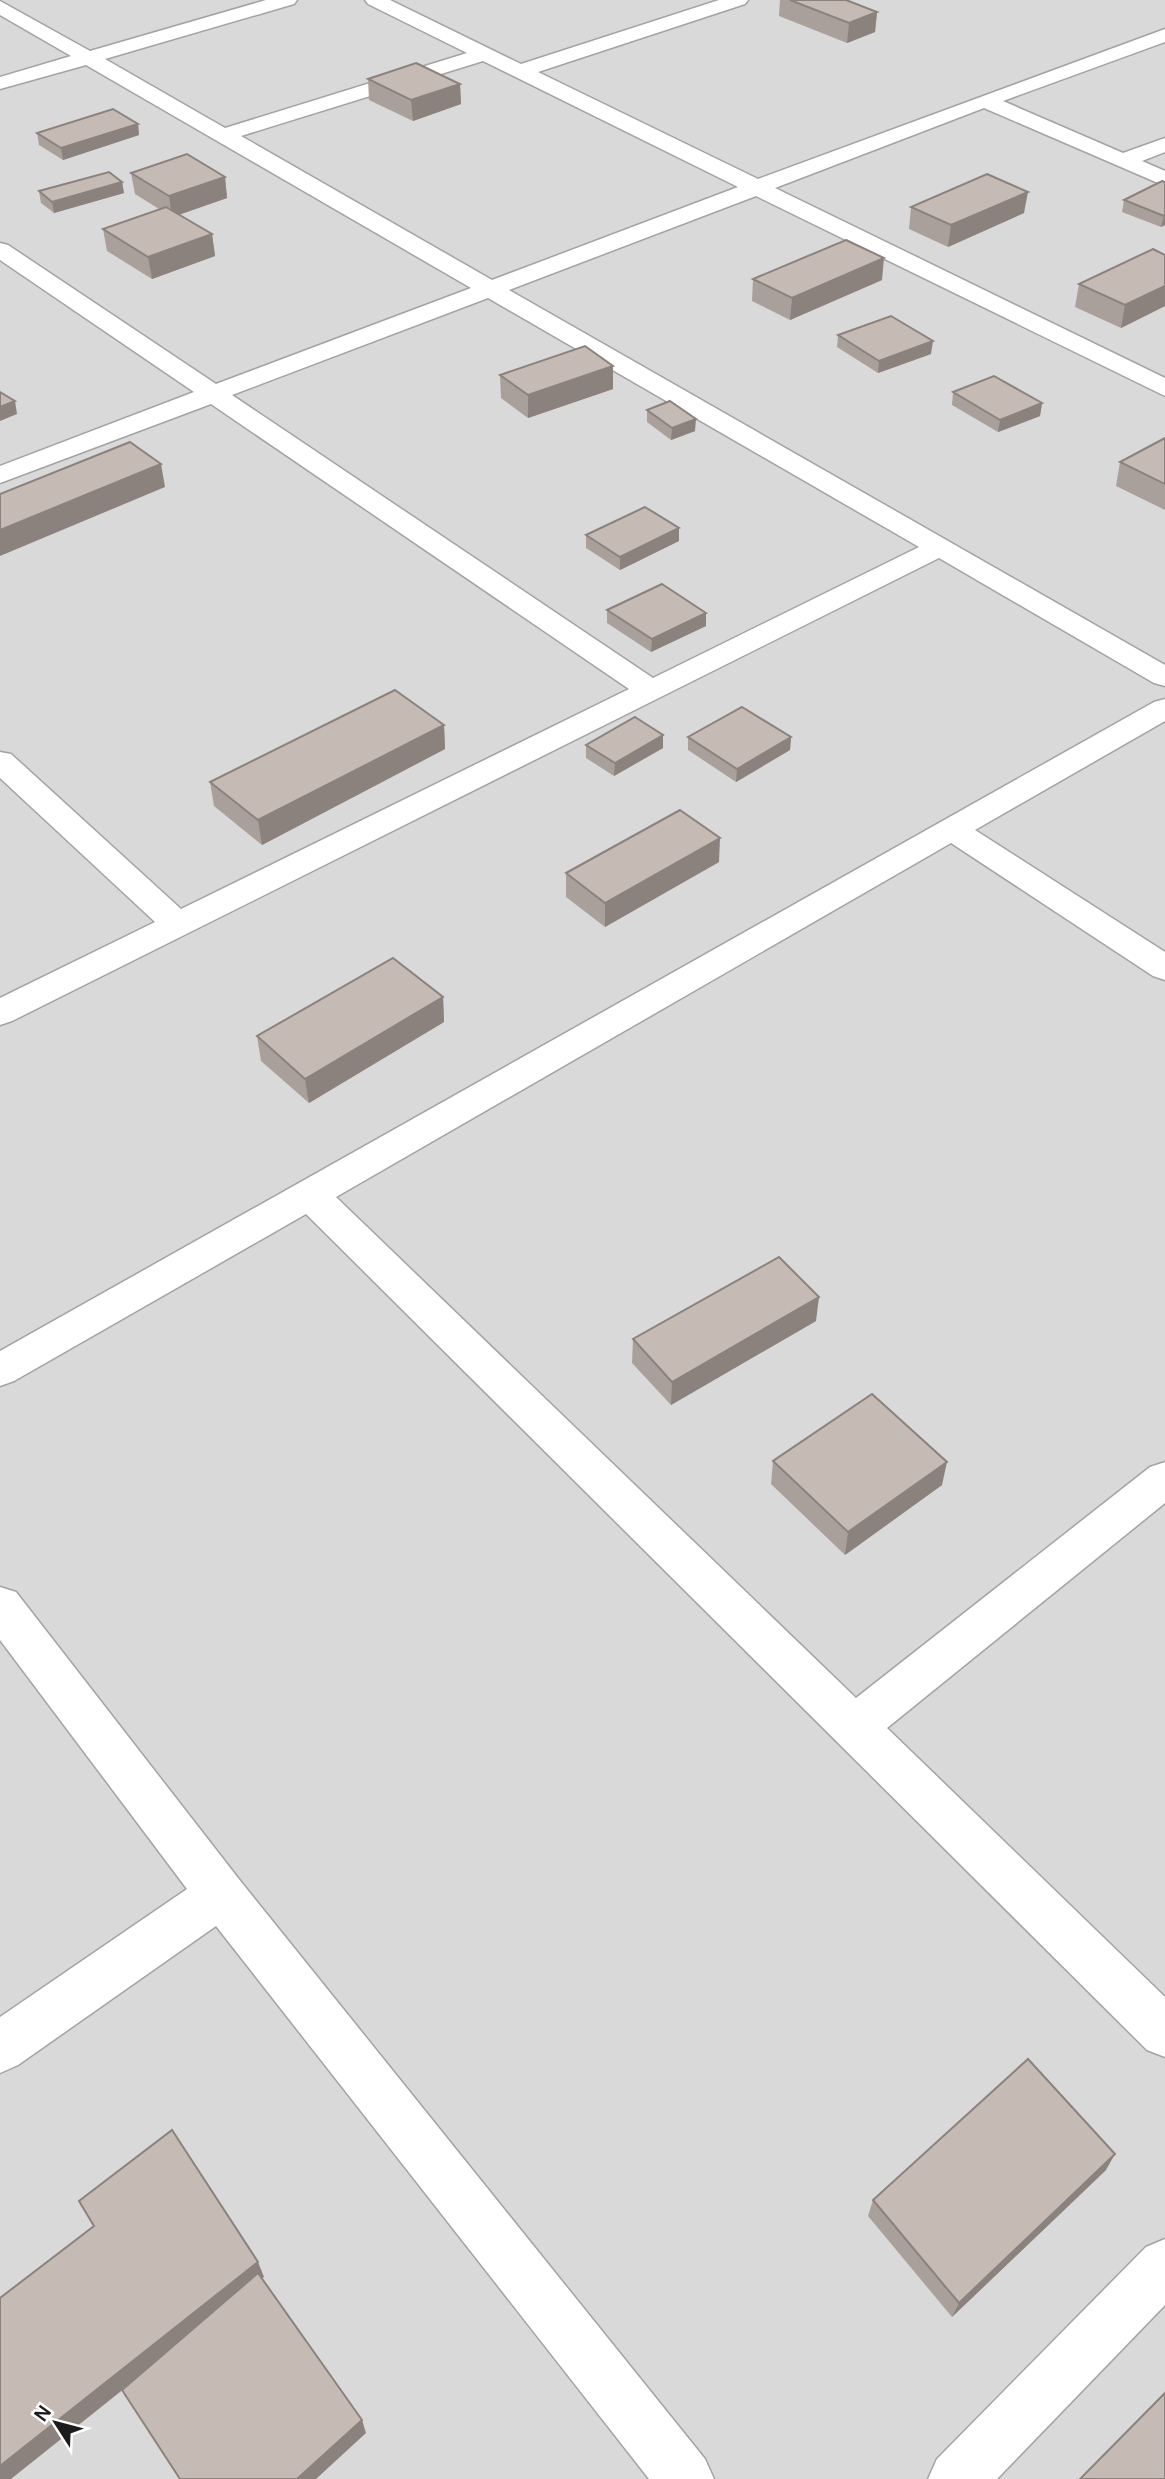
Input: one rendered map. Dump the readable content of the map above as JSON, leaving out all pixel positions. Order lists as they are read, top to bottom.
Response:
{
  "north": "top left"
}
